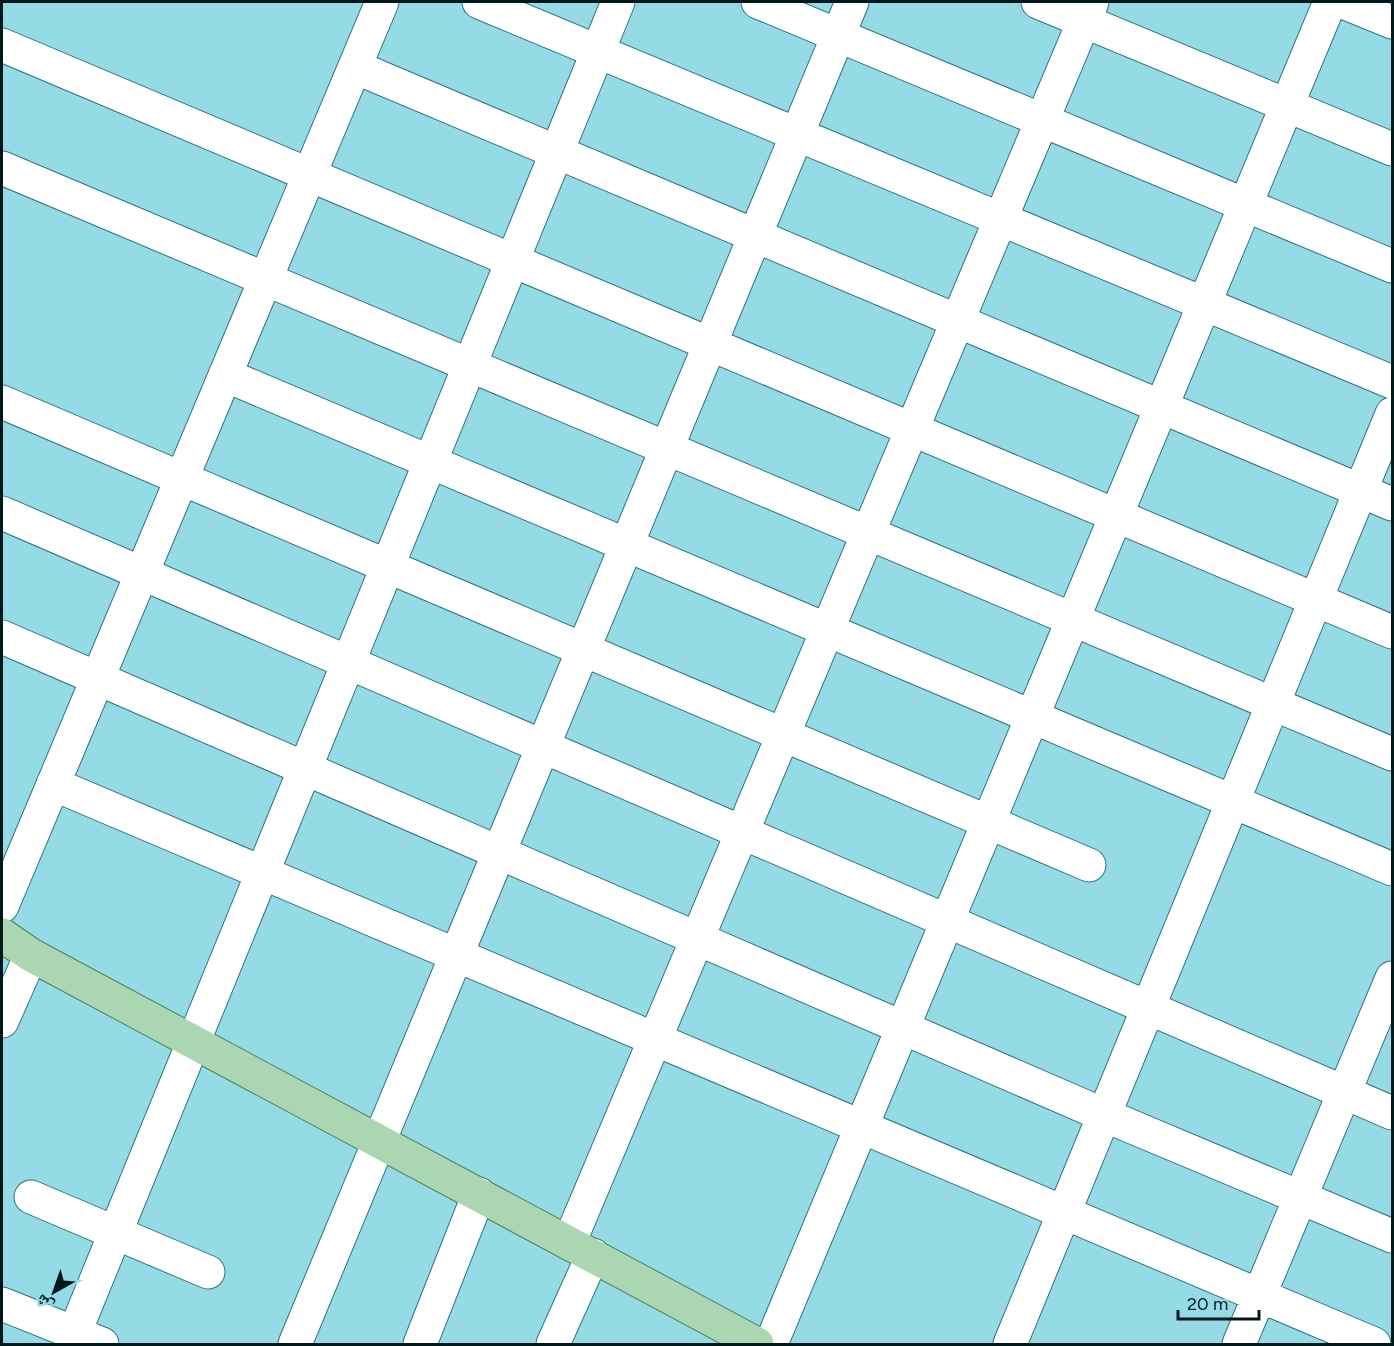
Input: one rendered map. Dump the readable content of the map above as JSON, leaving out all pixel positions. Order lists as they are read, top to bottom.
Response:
{
  "scale_bar": "20 m",
  "north": "bottom left"
}
